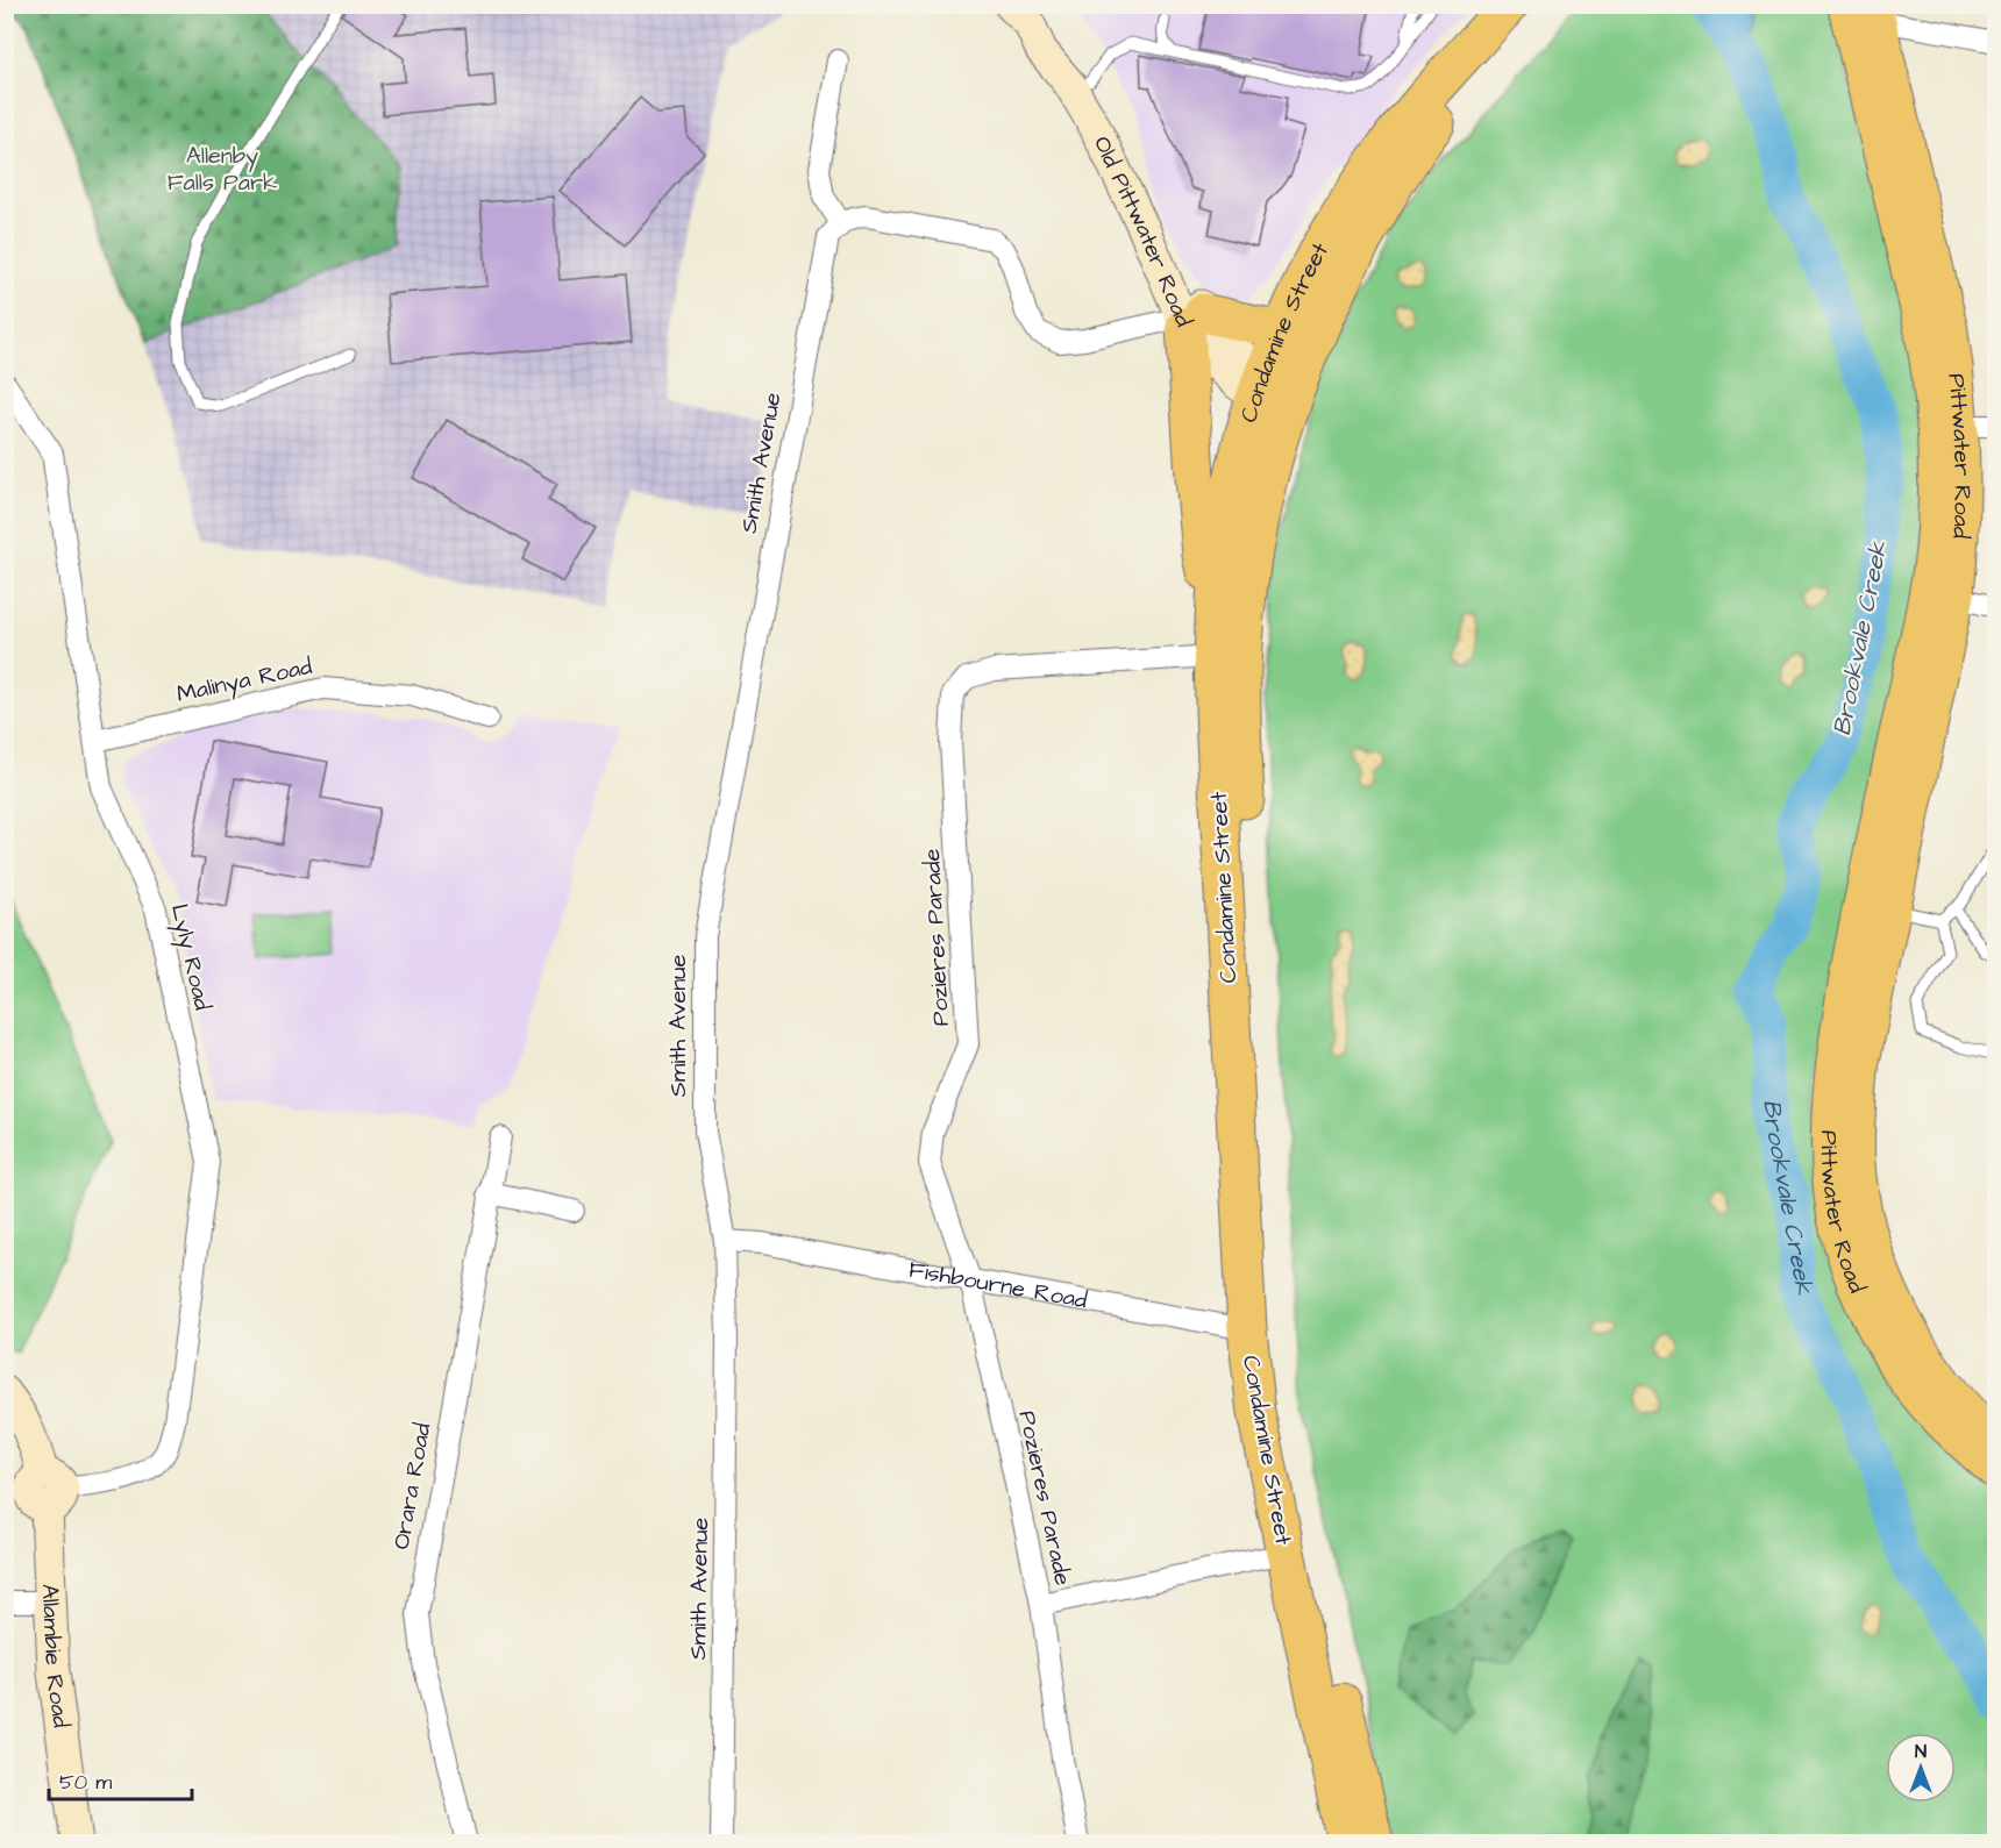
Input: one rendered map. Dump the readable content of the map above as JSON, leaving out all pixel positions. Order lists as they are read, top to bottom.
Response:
{
  "streets": {
    "highway": ["Condamine Street"],
    "main road": ["Pittwater Road"],
    "street": [
      "Old Pittwater Road",
      "Smith Avenue",
      "Malinya Road",
      "Pozieres Parade",
      "Lyly Road",
      "Fishbourne Road",
      "Orara Road",
      "Allambie Road"
    ]
  },
  "crossings": [
    ["Old Pittwater Road", "Condamine Street"],
    ["Condamine Street", "Pozieres Parade"],
    ["Condamine Street", "Fishbourne Road"],
    ["Smith Avenue", "Fishbourne Road"],
    ["Malinya Road", "Lyly Road"],
    ["Pozieres Parade", "Fishbourne Road"],
    ["Lyly Road", "Allambie Road"]
  ],
  "water": ["Brookvale Creek"],
  "parks": ["Allenby Falls Park"],
  "scale_bar": "50 m",
  "north": "top"
}
